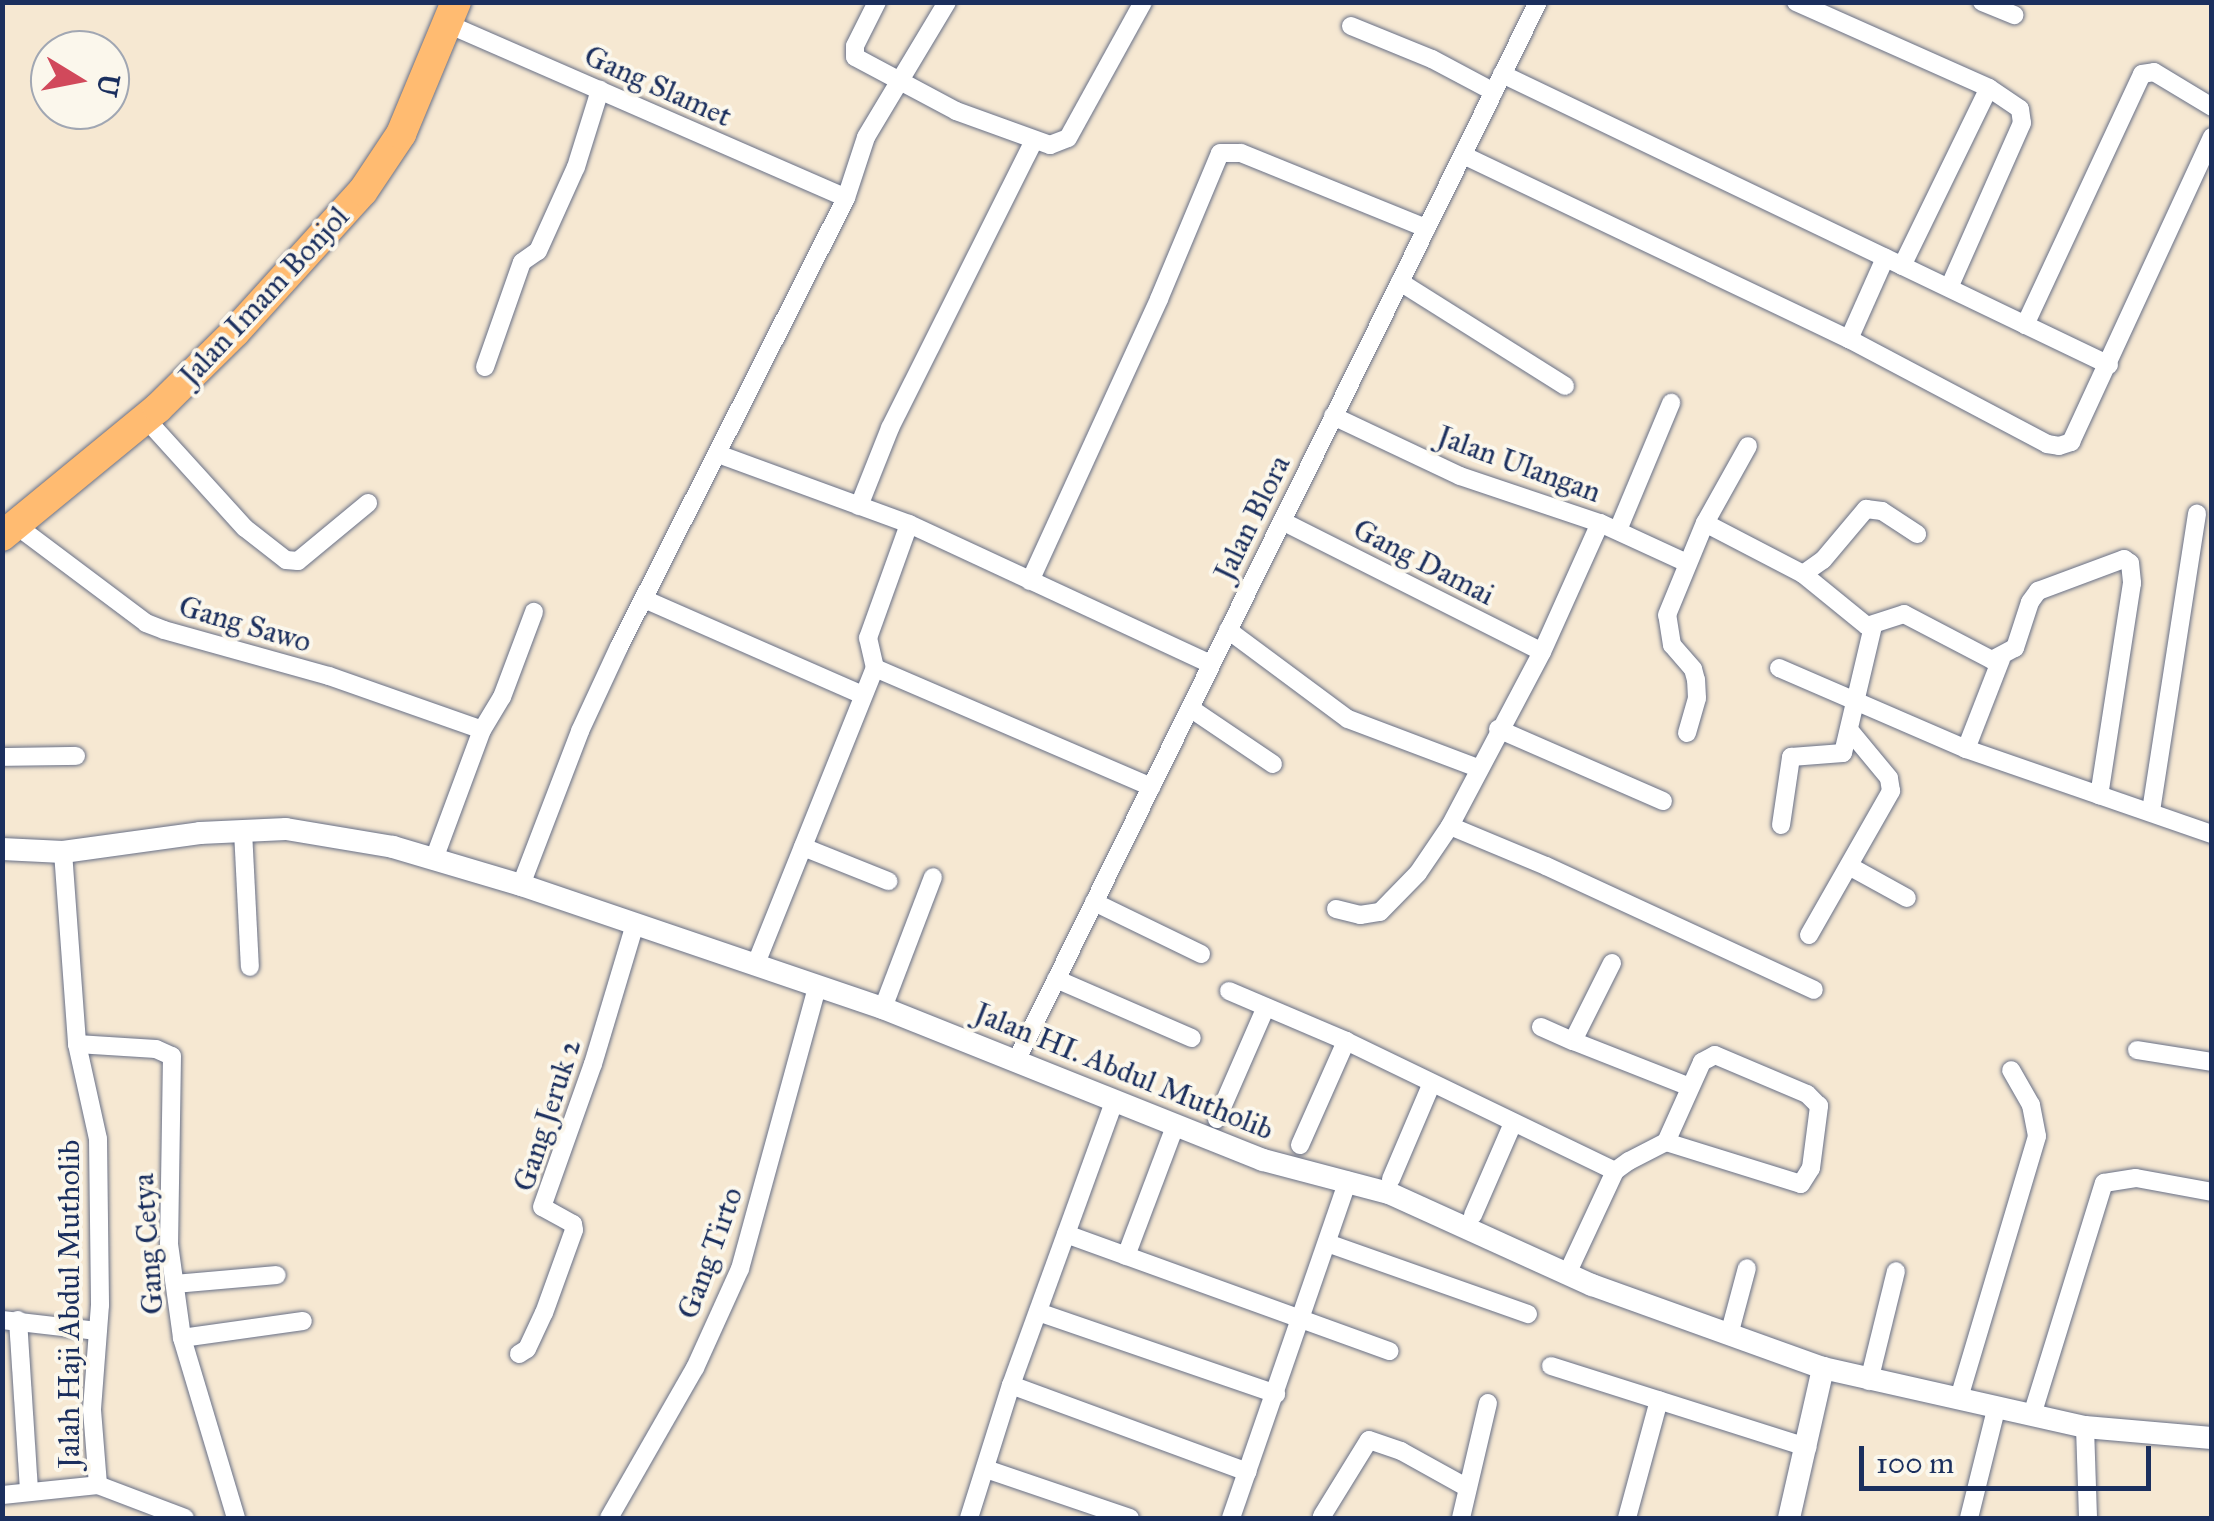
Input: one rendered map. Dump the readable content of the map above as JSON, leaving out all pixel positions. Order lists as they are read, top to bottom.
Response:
{
  "streets": {
    "highway": ["Jalan Imam Bonjol"],
    "street": [
      "Gang Slamet",
      "Jalan Ulangan",
      "Jalan Blora",
      "Gang Damai",
      "Gang Sawo",
      "Jalan HI. Abdul Mutholib",
      "Gang Jeruk 2",
      "Gang Cetya",
      "Gang Tirto",
      "Jalah Haji Abdul Mutholib"
    ]
  },
  "crossings": [
    ["Gang Slamet", "Jalan Imam Bonjol"],
    ["Jalan Imam Bonjol", "Gang Sawo"],
    ["Jalan Ulangan", "Jalan Blora"],
    ["Jalan Blora", "Gang Damai"],
    ["Jalan Blora", "Jalan HI. Abdul Mutholib"],
    ["Jalan HI. Abdul Mutholib", "Gang Jeruk 2"],
    ["Jalan HI. Abdul Mutholib", "Gang Tirto"],
    ["Jalan HI. Abdul Mutholib", "Jalah Haji Abdul Mutholib"],
    ["Gang Cetya", "Jalah Haji Abdul Mutholib"]
  ],
  "scale_bar": "100 m",
  "north": "right"
}
